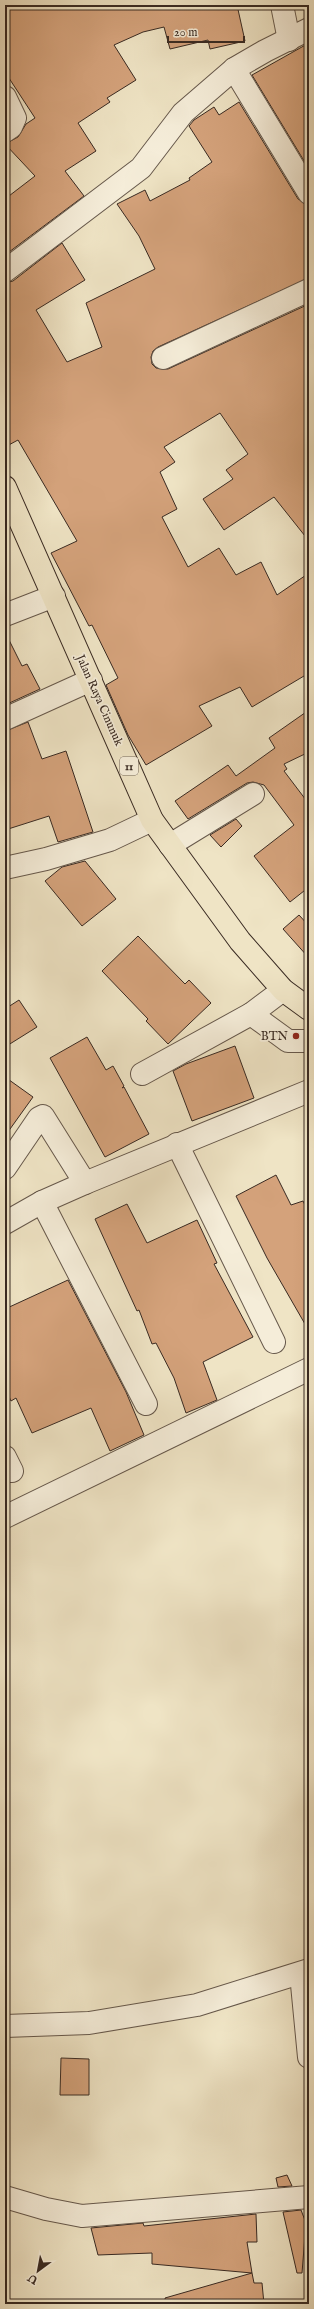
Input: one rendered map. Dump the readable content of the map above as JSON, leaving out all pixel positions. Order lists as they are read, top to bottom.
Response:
{
  "streets": {
    "highway": ["Jalan Raya Cinunuk", "11"]
  },
  "places": ["BTN"],
  "scale_bar": "20 m",
  "north": "bottom left"
}
